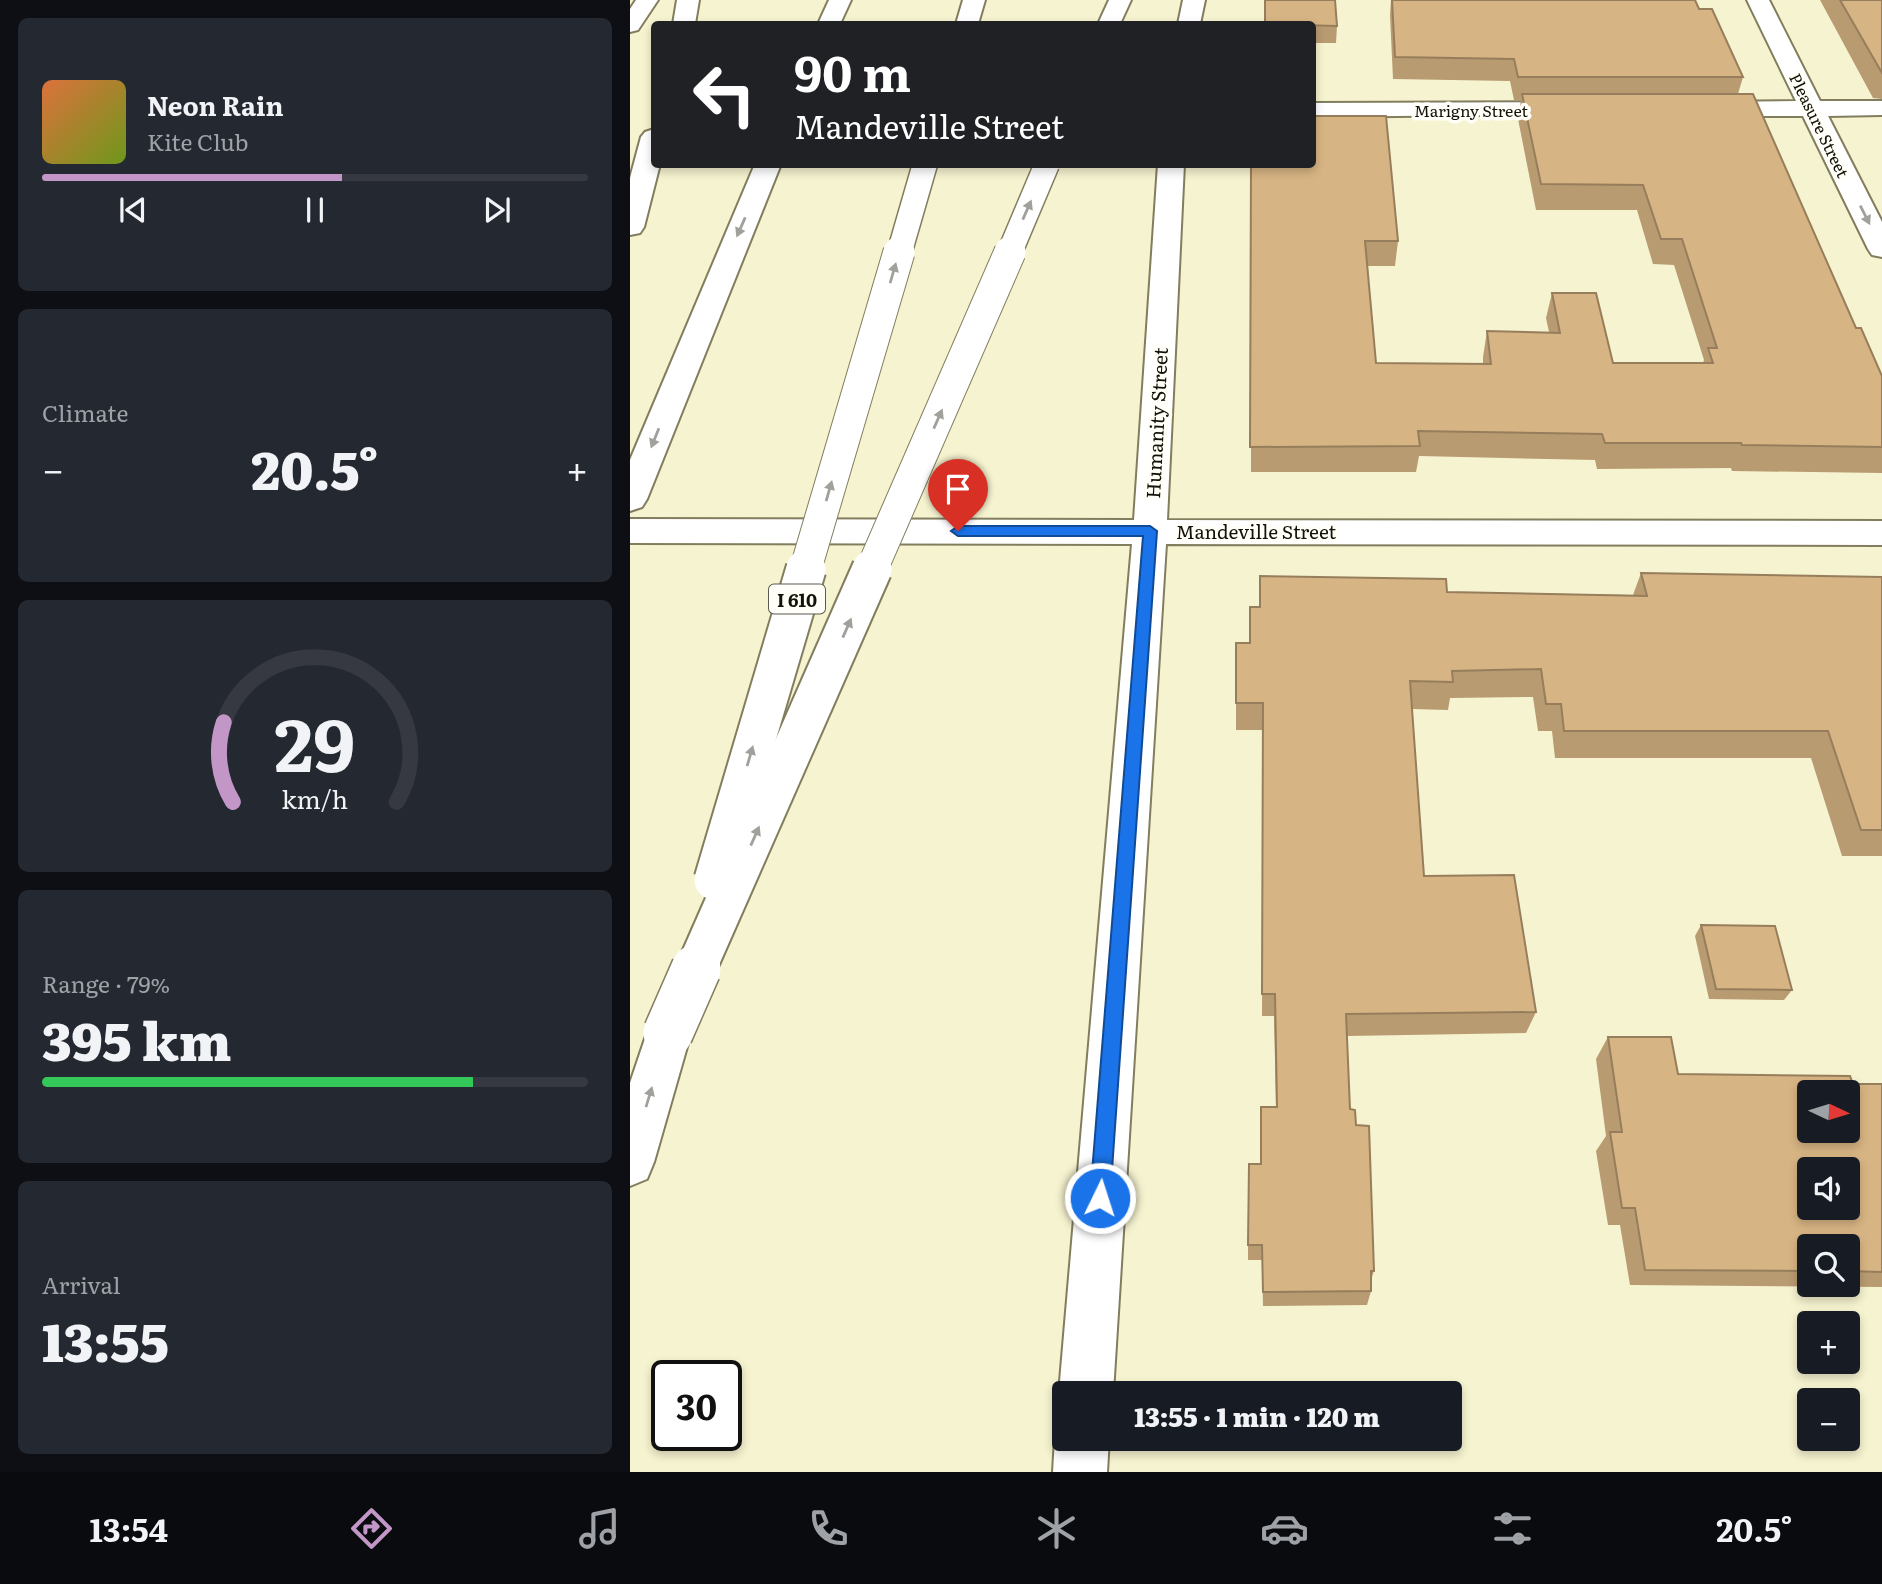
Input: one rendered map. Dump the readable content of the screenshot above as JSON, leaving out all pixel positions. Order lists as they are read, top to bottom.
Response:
{
  "streets": {
    "main road": [
      "Marigny Street",
      "Pleasure Street",
      "Humanity Street",
      "Mandeville Street",
      "I 610"
    ]
  },
  "crossings": [
    ["Humanity Street", "Mandeville Street"]
  ],
  "one_way": ["Pleasure Street"],
  "north": "right",
  "page": {
    "turn": ["90 m", "Mandeville Street"],
    "song": ["Neon Rain", "Kite Club"],
    "tile": [
      "Climate",
      ["Range · 79%", "395 km"],
      ["Arrival", "13:55"]
    ],
    "heat": ["−", "20.5°", "+"],
    "map_buttons": ["+", "−"],
    "limit": "30",
    "trip": "13:55 · 1 min · 120 m",
    "tabs": ["13:54", "20.5°"],
    "gauge": ["29", "km/h"]
  }
}
